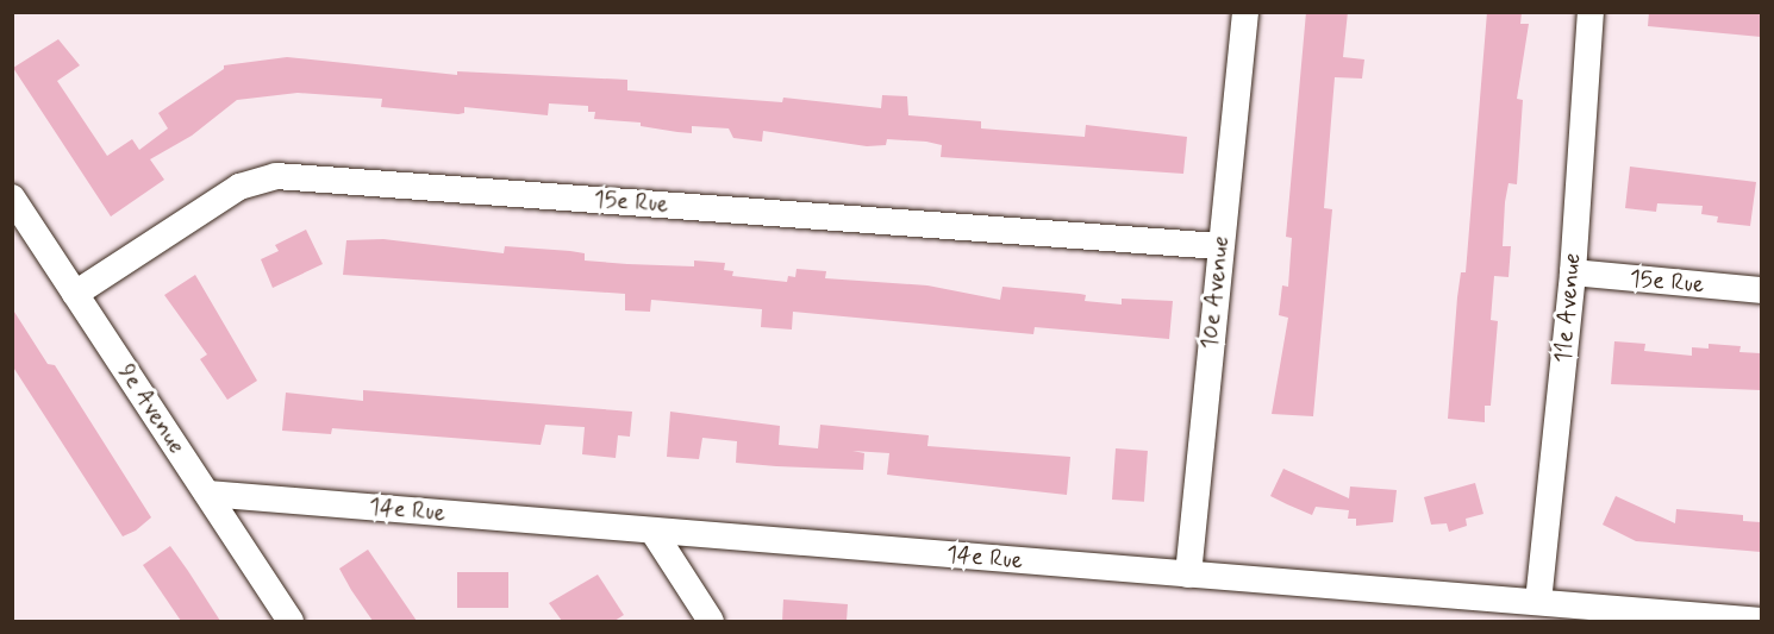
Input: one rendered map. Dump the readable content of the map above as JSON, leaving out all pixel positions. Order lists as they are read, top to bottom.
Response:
{
  "streets": {
    "street": [
      "15e Rue",
      "10e Avenue",
      "11e Avenue",
      "9e Avenue",
      "14e Rue"
    ]
  },
  "crossings": [
    ["15e Rue", "10e Avenue"],
    ["15e Rue", "11e Avenue"],
    ["15e Rue", "9e Avenue"],
    ["10e Avenue", "14e Rue"],
    ["11e Avenue", "14e Rue"],
    ["9e Avenue", "14e Rue"]
  ]
}
